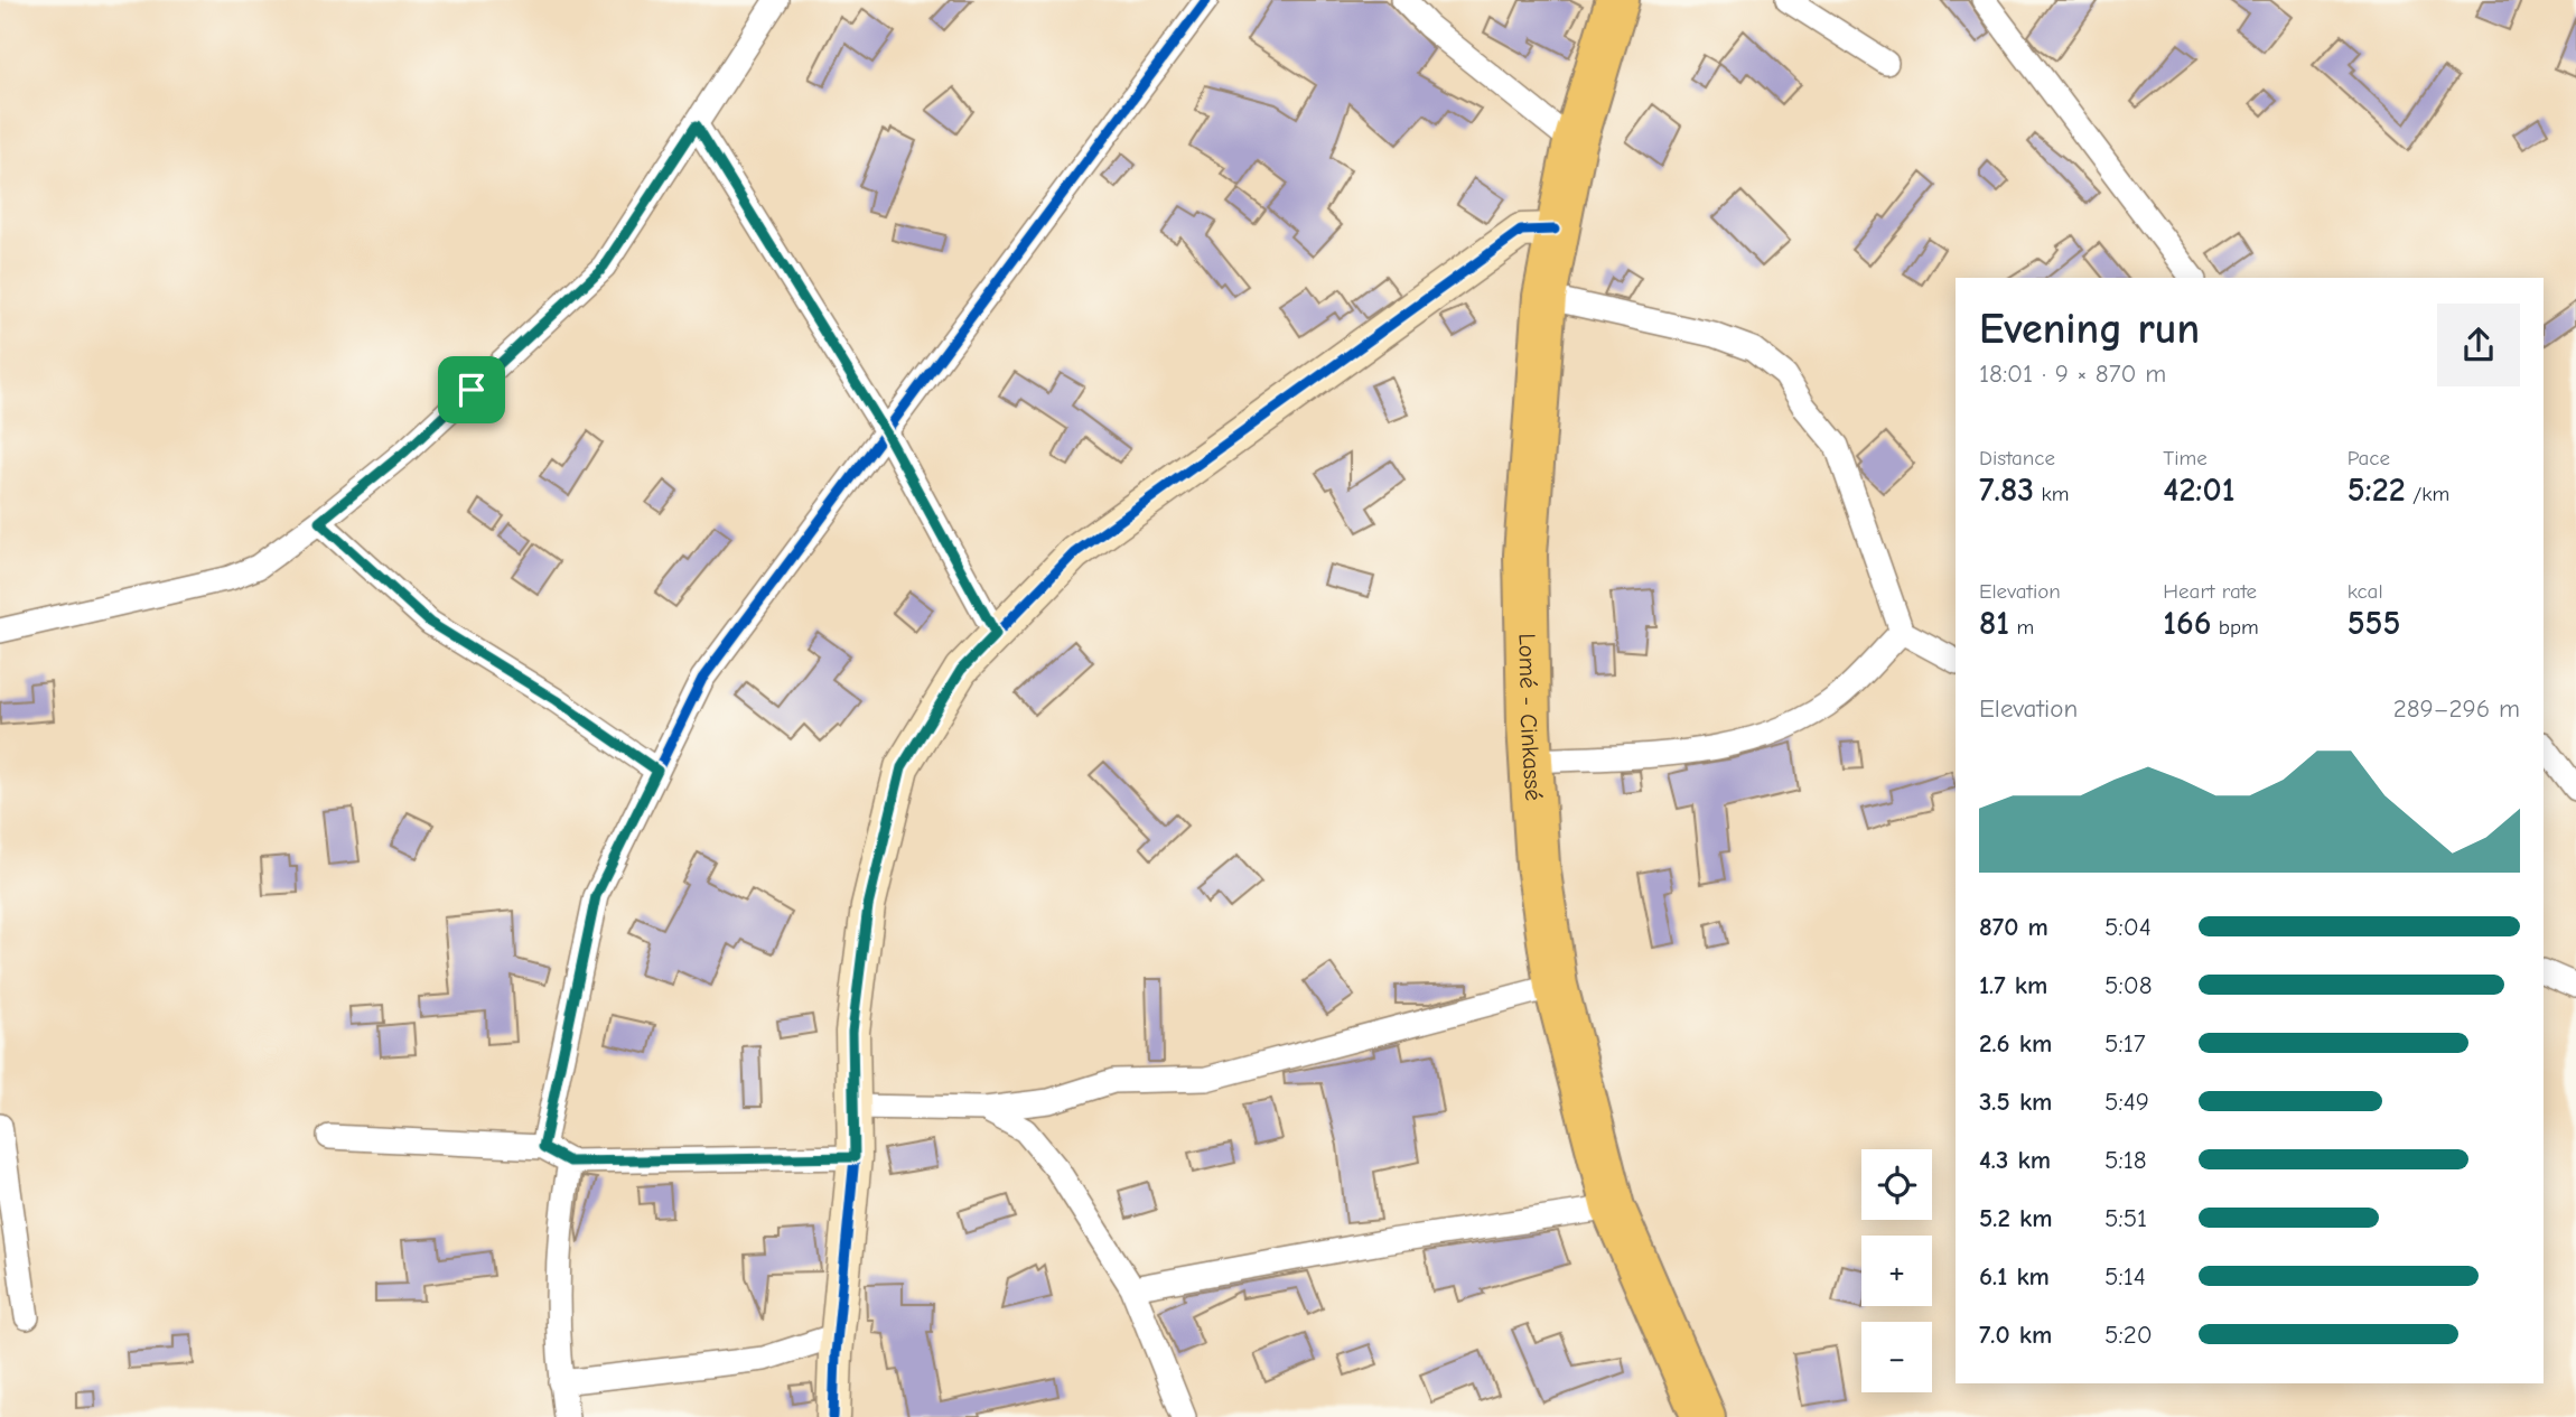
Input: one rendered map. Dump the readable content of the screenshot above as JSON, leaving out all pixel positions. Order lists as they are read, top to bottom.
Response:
{
  "streets": {
    "highway": ["Lomé - Cinkassé"]
  },
  "page": {
    "heading": ["Evening run", "18:01 · 9 × 870 m"],
    "stats": [
      ["Distance", "7.83 km"],
      ["Time", "42:01"],
      ["Pace", "5:22 /km"],
      ["Elevation", "81 m"],
      ["Heart rate", "166 bpm"],
      ["kcal", "555"]
    ],
    "chart": ["Elevation", "289–296 m"],
    "list": [
      {
        "name": "870 m",
        "note": "5:04"
      },
      {
        "name": "1.7 km",
        "note": "5:08"
      },
      {
        "name": "2.6 km",
        "note": "5:17"
      },
      {
        "name": "3.5 km",
        "note": "5:49"
      },
      {
        "name": "4.3 km",
        "note": "5:18"
      },
      {
        "name": "5.2 km",
        "note": "5:51"
      },
      {
        "name": "6.1 km",
        "note": "5:14"
      },
      {
        "name": "7.0 km",
        "note": "5:20"
      }
    ],
    "map_buttons": ["+", "−"]
  }
}
